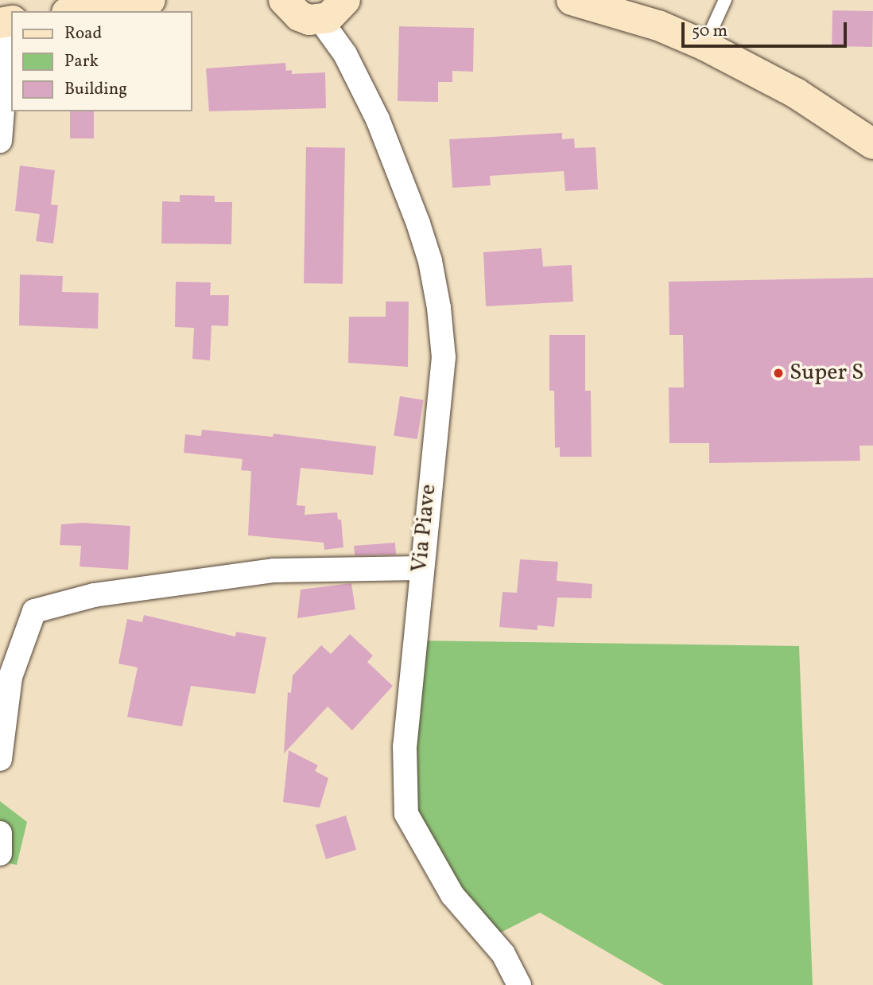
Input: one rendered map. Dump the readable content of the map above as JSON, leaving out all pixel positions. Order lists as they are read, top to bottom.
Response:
{
  "streets": {
    "street": ["Via Piave"]
  },
  "places": ["Super S"],
  "legend": ["Road", "Park", "Building"],
  "scale_bar": "50 m"
}
